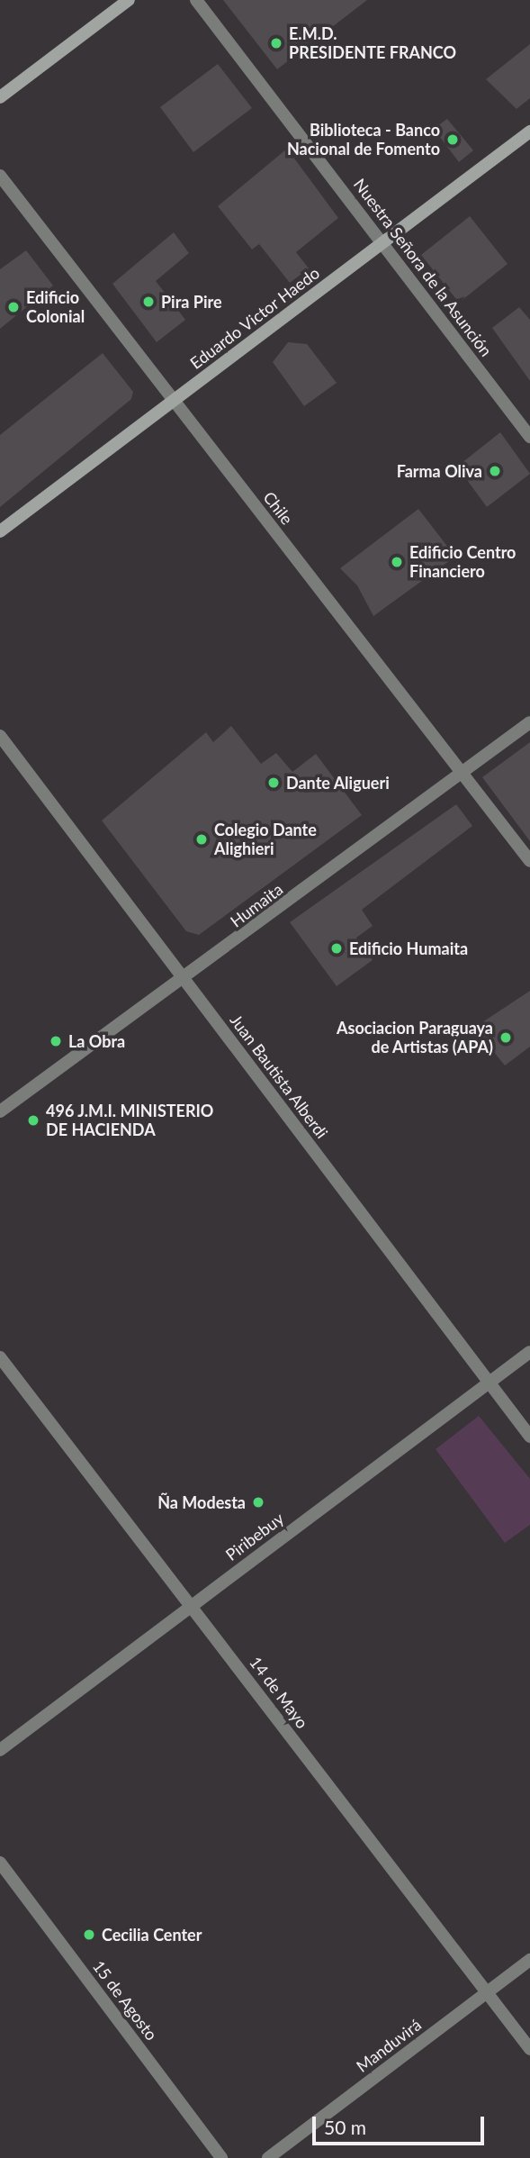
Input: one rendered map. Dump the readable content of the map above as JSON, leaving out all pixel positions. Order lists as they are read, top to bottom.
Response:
{
  "streets": {
    "street": [
      "Nuestra Señora de la Asunción",
      "Eduardo Victor Haedo",
      "Chile",
      "Humaita",
      "Juan Bautista Alberdi",
      "Piribebuy",
      "14 de Mayo",
      "15 de Agosto",
      "Manduvirá"
    ]
  },
  "crossings": [
    ["Nuestra Señora de la Asunción", "Eduardo Victor Haedo"],
    ["Eduardo Victor Haedo", "Chile"],
    ["Chile", "Humaita"],
    ["Humaita", "Juan Bautista Alberdi"],
    ["Juan Bautista Alberdi", "Piribebuy"],
    ["Piribebuy", "14 de Mayo"],
    ["14 de Mayo", "Manduvirá"]
  ],
  "places": [
    "E.M.D. PRESIDENTE FRANCO",
    "Biblioteca - Banco Nacional de Fomento",
    "Pira Pire",
    "Edificio Colonial",
    "Farma Oliva",
    "Ediﬁcio Centro Financiero",
    "Dante Aligueri",
    "Colegio Dante Alighieri",
    "Edificio Humaita",
    "Asociacion Paraguaya de Artistas (APA)",
    "La Obra",
    "496 J.M.I. MINISTERIO DE HACIENDA",
    "Ña Modesta",
    "Cecilia Center"
  ],
  "scale_bar": "50 m"
}
